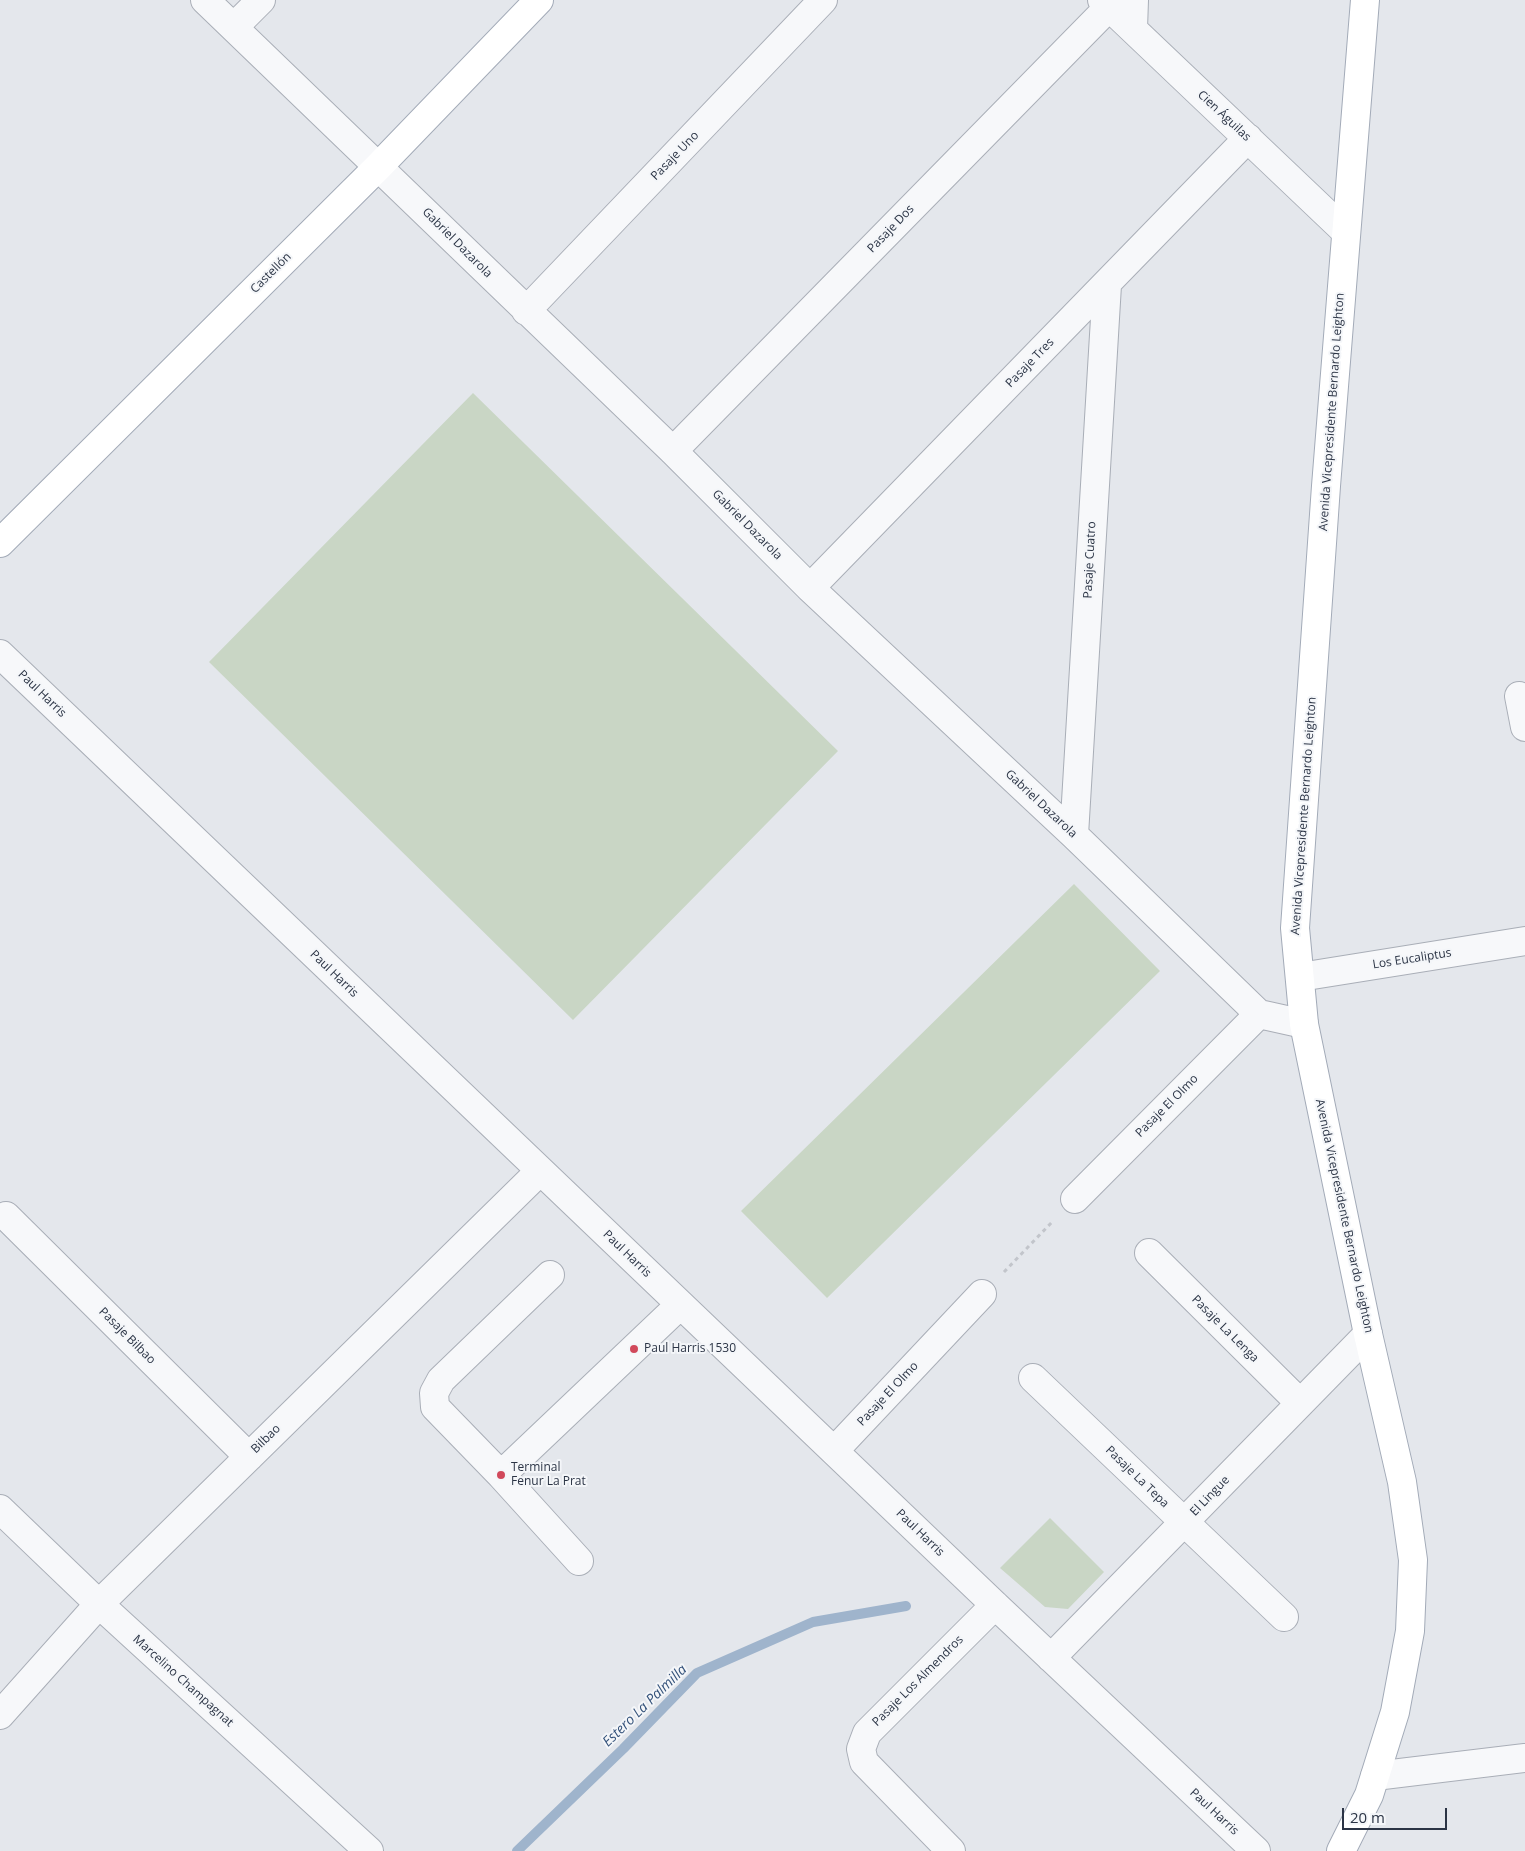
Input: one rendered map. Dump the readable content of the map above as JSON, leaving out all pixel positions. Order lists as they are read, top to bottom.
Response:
{
  "streets": {
    "main road": ["Castellón", "Avenida Vicepresidente Bernardo Leighton"],
    "street": [
      "Cien Águilas",
      "Pasaje Uno",
      "Pasaje Dos",
      "Gabriel Dazarola",
      "Pasaje Tres",
      "Pasaje Cuatro",
      "Paul Harris",
      "Los Eucaliptus",
      "Pasaje El Olmo",
      "Pasaje La Lenga",
      "Pasaje Bilbao",
      "Bilbao",
      "Pasaje La Tepa",
      "El Lingue",
      "Marcelino Champagnat",
      "Pasaje Los Almendros"
    ]
  },
  "crossings": [
    ["Cien Águilas", "Pasaje Dos"],
    ["Cien Águilas", "Pasaje Tres"],
    ["Cien Águilas", "Avenida Vicepresidente Bernardo Leighton"],
    ["Pasaje Uno", "Gabriel Dazarola"],
    ["Pasaje Dos", "Gabriel Dazarola"],
    ["Gabriel Dazarola", "Castellón"],
    ["Gabriel Dazarola", "Pasaje Tres"],
    ["Gabriel Dazarola", "Pasaje Cuatro"],
    ["Gabriel Dazarola", "Pasaje El Olmo"],
    ["Pasaje Tres", "Pasaje Cuatro"],
    ["Avenida Vicepresidente Bernardo Leighton", "Los Eucaliptus"],
    ["Avenida Vicepresidente Bernardo Leighton", "El Lingue"],
    ["Paul Harris", "Pasaje El Olmo"],
    ["Paul Harris", "Bilbao"],
    ["Paul Harris", "El Lingue"],
    ["Paul Harris", "Pasaje Los Almendros"],
    ["Pasaje La Lenga", "El Lingue"],
    ["Pasaje Bilbao", "Bilbao"],
    ["Bilbao", "Marcelino Champagnat"],
    ["Pasaje La Tepa", "El Lingue"]
  ],
  "water": ["Estero La Palmilla"],
  "places": ["Paul Harris 1530", "Terminal Fenur La Prat"],
  "scale_bar": "20 m"
}
